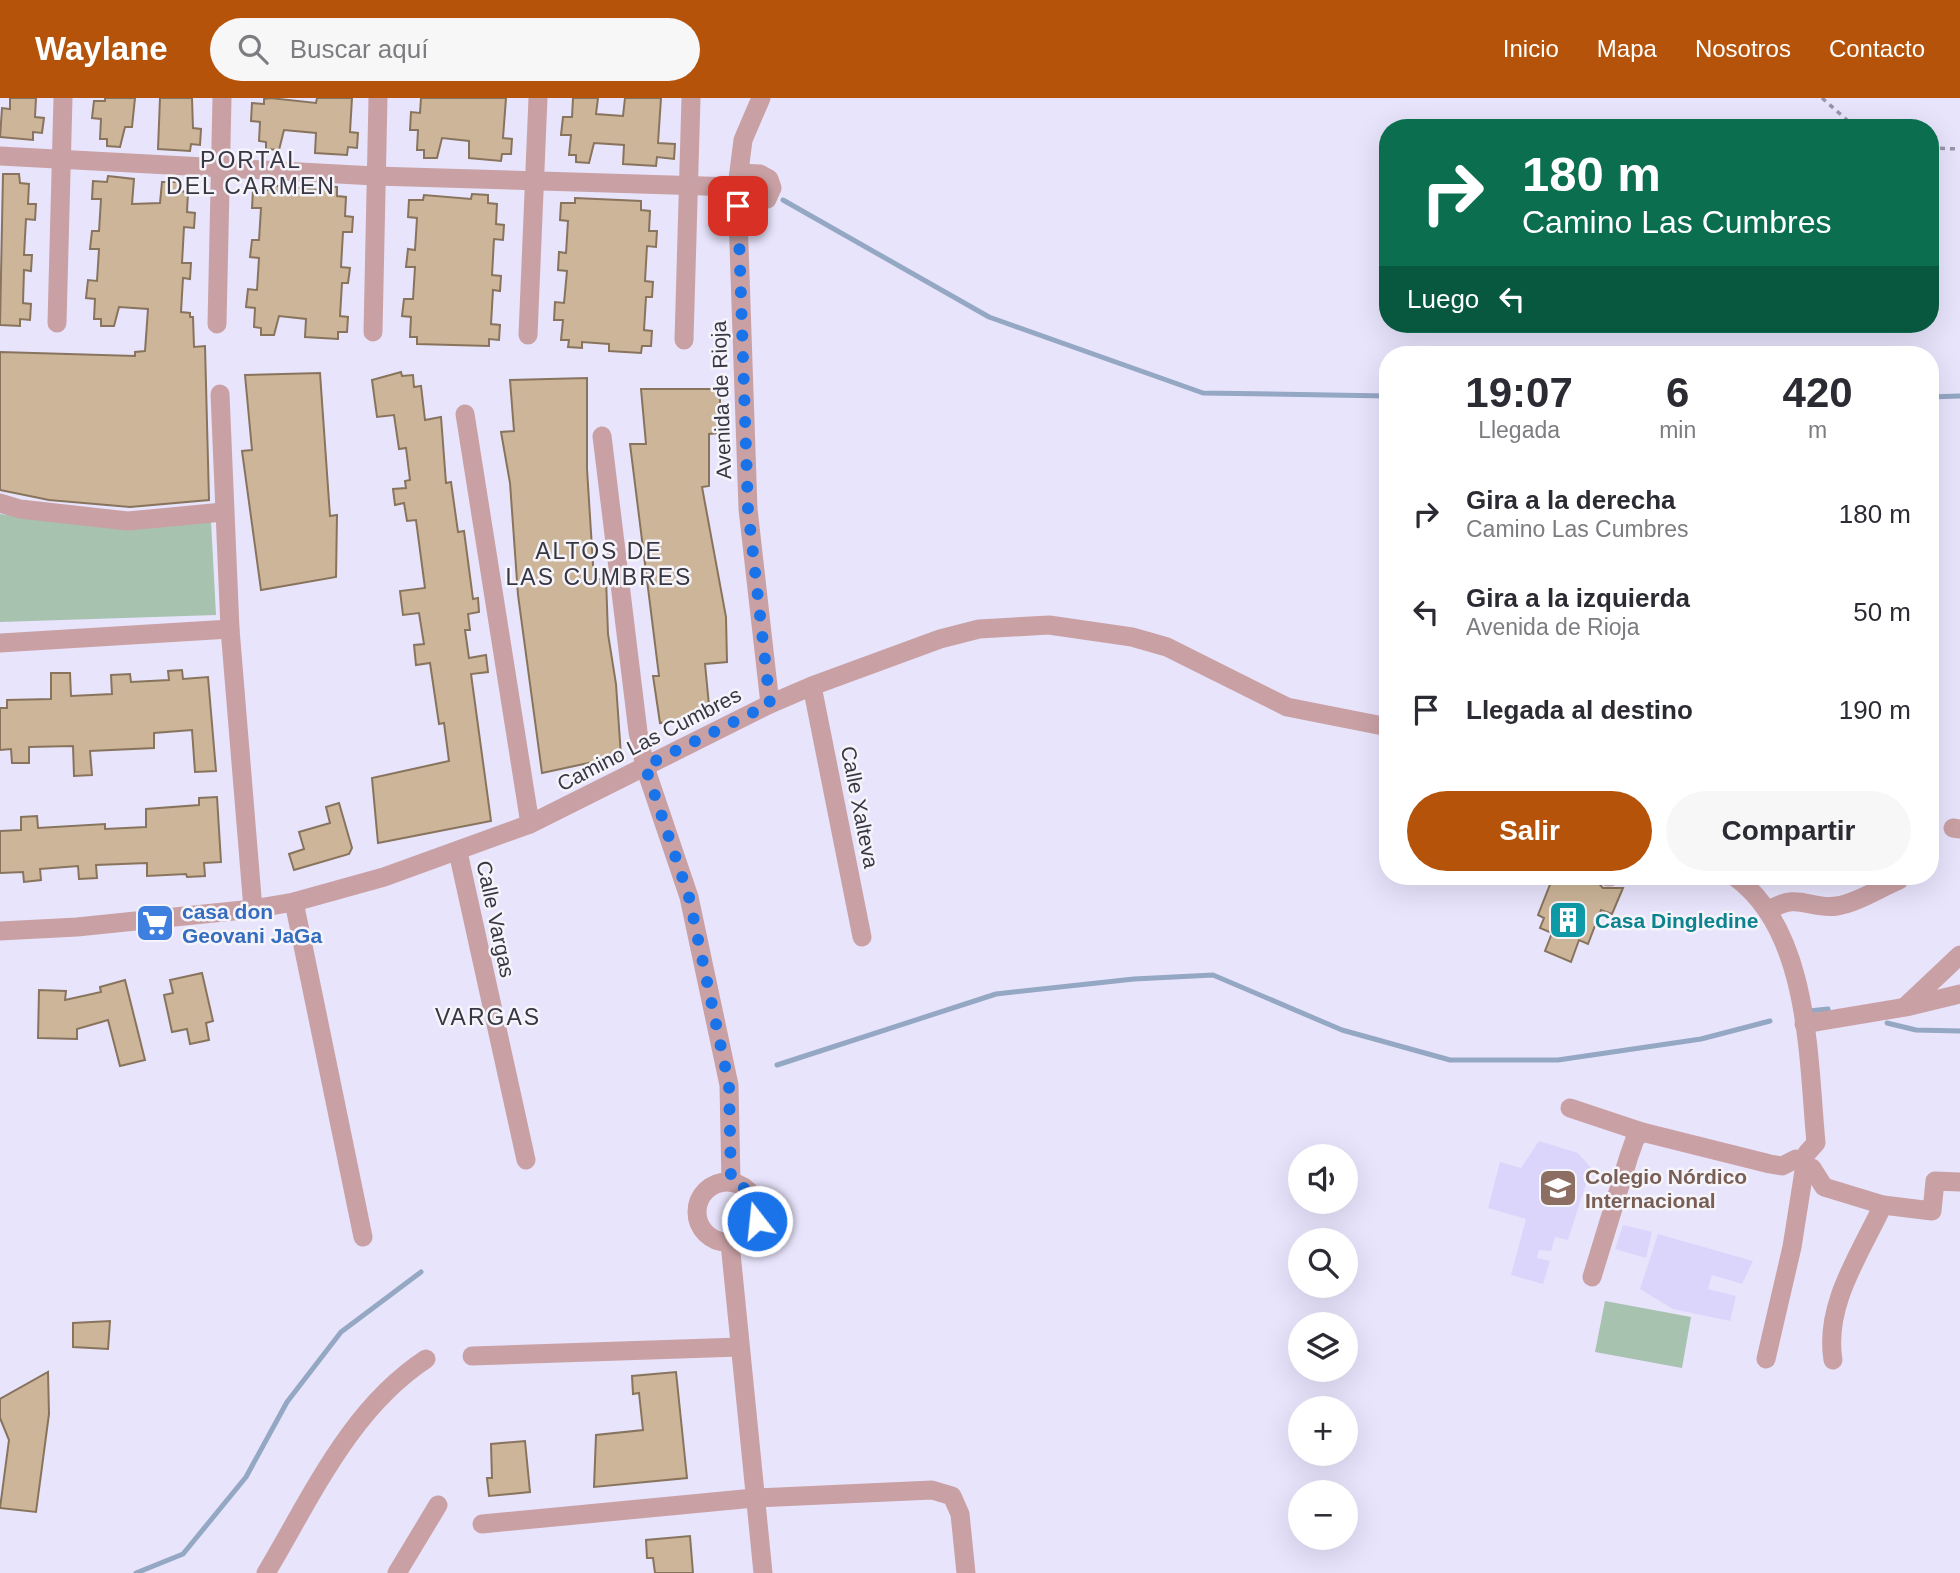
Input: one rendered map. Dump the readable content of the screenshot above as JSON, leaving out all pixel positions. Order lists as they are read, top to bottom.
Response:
{
  "streets": {
    "street": [
      "Avenida de Rioja",
      "Camino Las Cumbres",
      "Calle Xalteva",
      "Calle Vargas"
    ]
  },
  "crossings": [
    ["Avenida de Rioja", "Camino Las Cumbres"],
    ["Camino Las Cumbres", "Calle Xalteva"],
    ["Camino Las Cumbres", "Calle Vargas"]
  ],
  "districts": ["PORTAL DEL CARMEN", "ALTOS DE LAS CUMBRES", "VARGAS"],
  "places": {
    "building": ["Casa Dingledine"],
    "supermarket": ["casa don Geovani JaGa"],
    "school or university": ["Colegio Nórdico Internacional"]
  },
  "page": {
    "header": "Waylane",
    "search": "Buscar aquí",
    "nav": [
      "Inicio",
      "Mapa",
      "Nosotros",
      "Contacto"
    ],
    "turn": ["180 m", "Camino Las Cumbres"],
    "then": "Luego",
    "eta": [
      "19:07",
      "Llegada",
      "6",
      "min",
      "420",
      "m"
    ],
    "list": [
      {
        "name": "Gira a la derecha",
        "note": "Camino Las Cumbres",
        "value": "180 m"
      },
      {
        "name": "Gira a la izquierda",
        "note": "Avenida de Rioja",
        "value": "50 m"
      },
      {
        "name": "Llegada al destino",
        "value": "190 m"
      }
    ],
    "buttons": ["Salir", "Compartir"],
    "map_buttons": ["+", "−"]
  }
}
